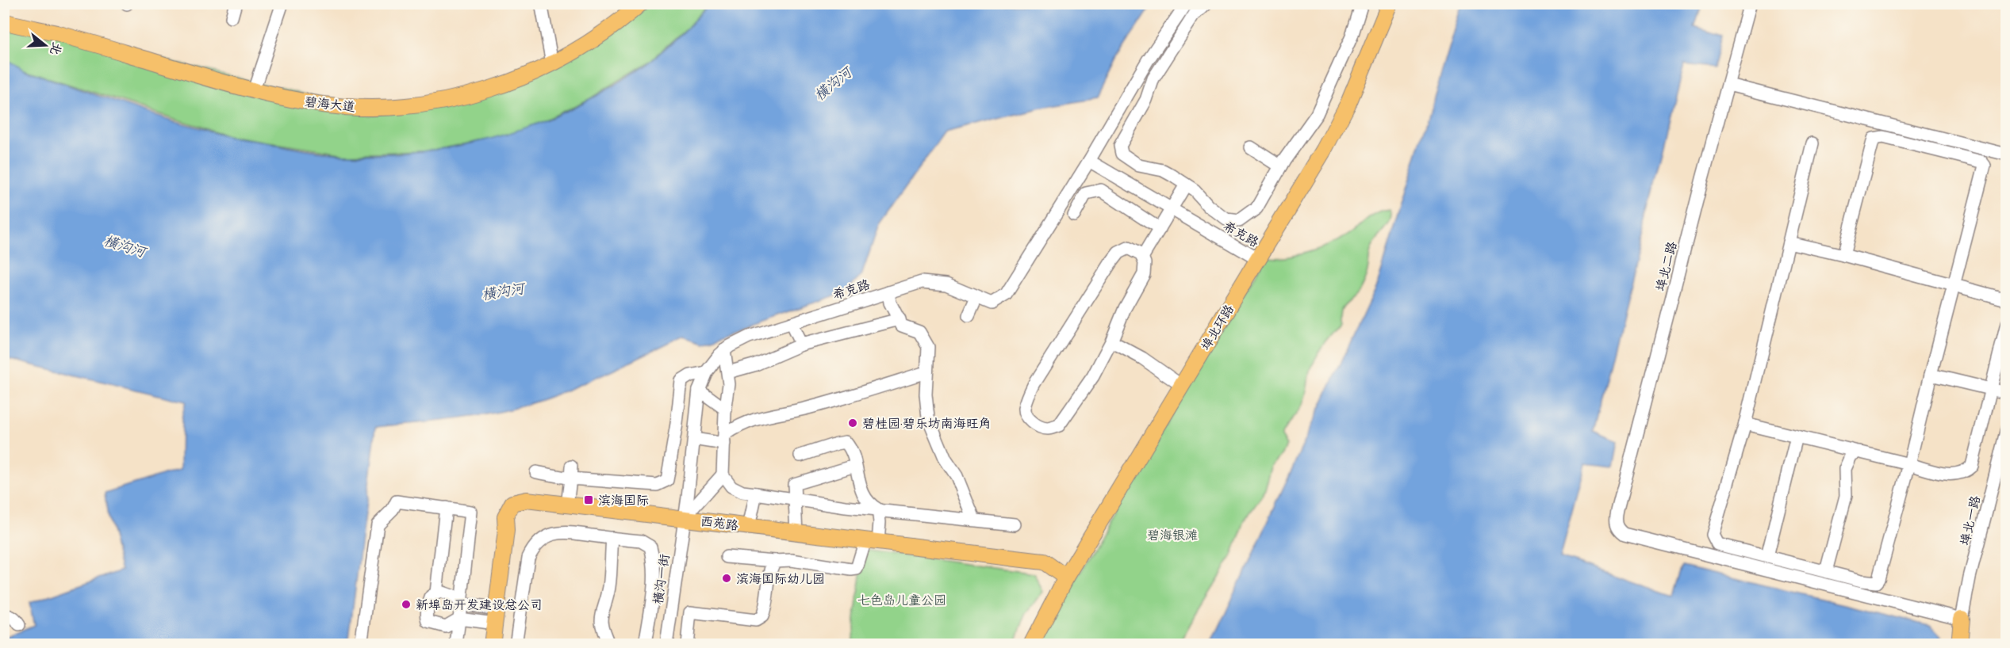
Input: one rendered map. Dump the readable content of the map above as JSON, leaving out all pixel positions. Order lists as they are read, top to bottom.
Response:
{
  "streets": {
    "main road": ["碧海大道", "埠北环路", "西苑路"],
    "street": [
      "希克路",
      "埠北二路",
      "埠北一路",
      "横沟一街"
    ]
  },
  "crossings": [
    ["希克路", "埠北环路"],
    ["希克路", "西苑路"],
    ["希克路", "横沟一街"],
    ["埠北二路", "埠北一路"],
    ["埠北环路", "西苑路"],
    ["西苑路", "横沟一街"]
  ],
  "water": ["横沟河"],
  "parks": ["碧海银滩", "七色岛儿童公园"],
  "places": {
    "other": ["碧桂园·碧乐坊南海旺角", "滨海国际幼儿园", "新埠岛开发建设总公司"],
    "transit": ["滨海国际"]
  },
  "north": "right"
}
